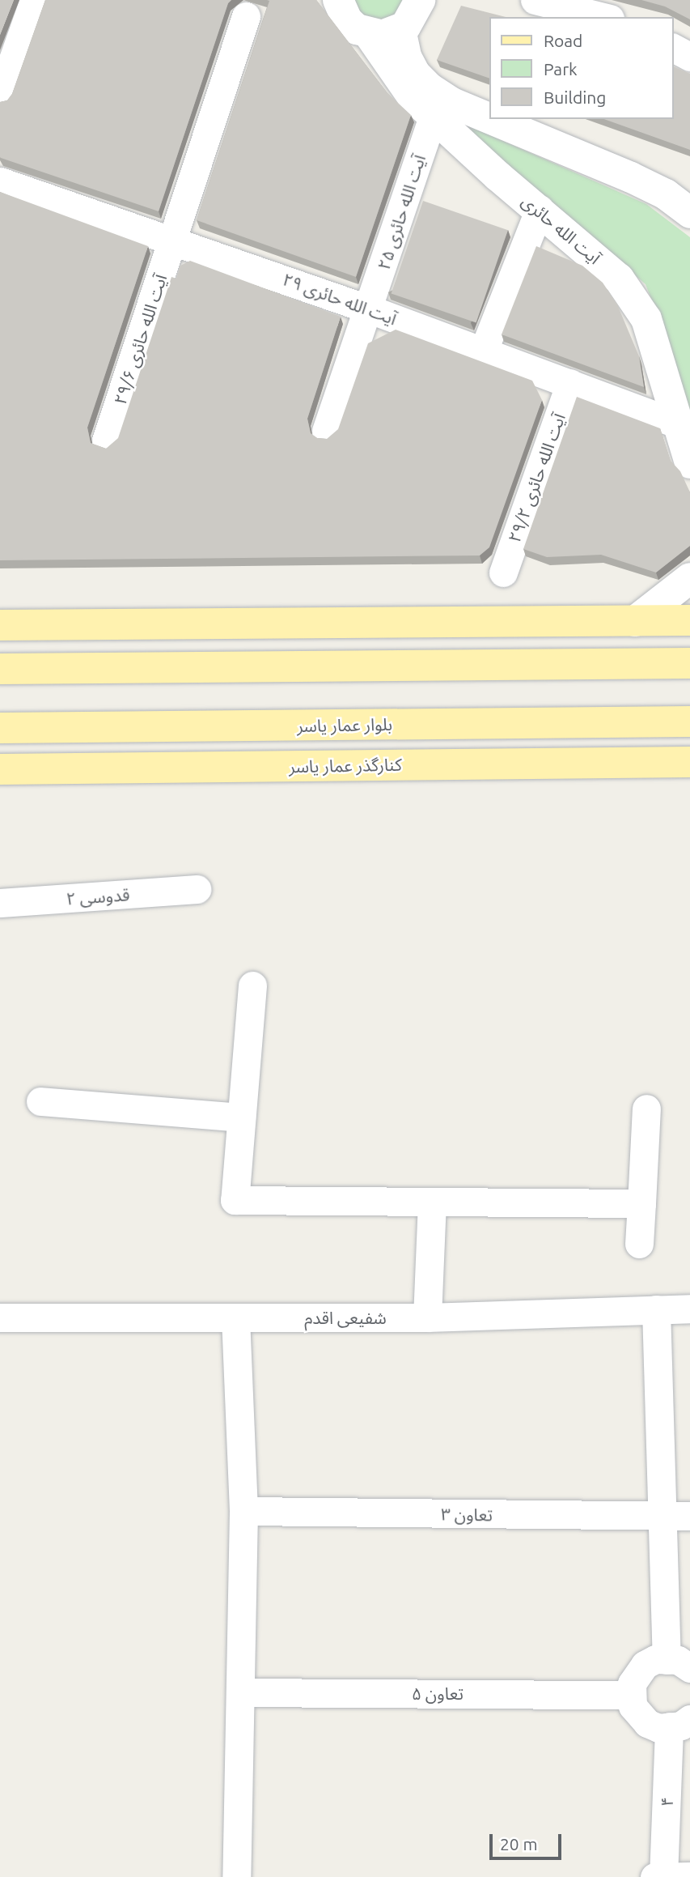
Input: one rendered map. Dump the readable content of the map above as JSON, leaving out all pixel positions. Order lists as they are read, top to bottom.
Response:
{
  "streets": {
    "main road": ["آیت الله حائری", "بلوار عمار یاسر", "کنارگذر عمار یاسر"],
    "street": [
      "آیت الله حائری ۲۵",
      "آیت الله حائری ۲۹",
      "آیت الله حائری ۲۹/۶",
      "آیت الله حائری ۲۹/۲",
      "قدوسی ۲",
      "شفیعی اقدم",
      "تعاون ۳",
      "تعاون ۵",
      "۴"
    ]
  },
  "crossings": [
    ["آیت الله حائری ۲۵", "آیت الله حائری"],
    ["آیت الله حائری ۲۵", "آیت الله حائری ۲۹"],
    ["آیت الله حائری", "آیت الله حائری ۲۹"],
    ["آیت الله حائری ۲۹", "آیت الله حائری ۲۹/۶"],
    ["آیت الله حائری ۲۹", "آیت الله حائری ۲۹/۲"]
  ],
  "legend": ["Road", "Park", "Building"],
  "scale_bar": "20 m"
}
